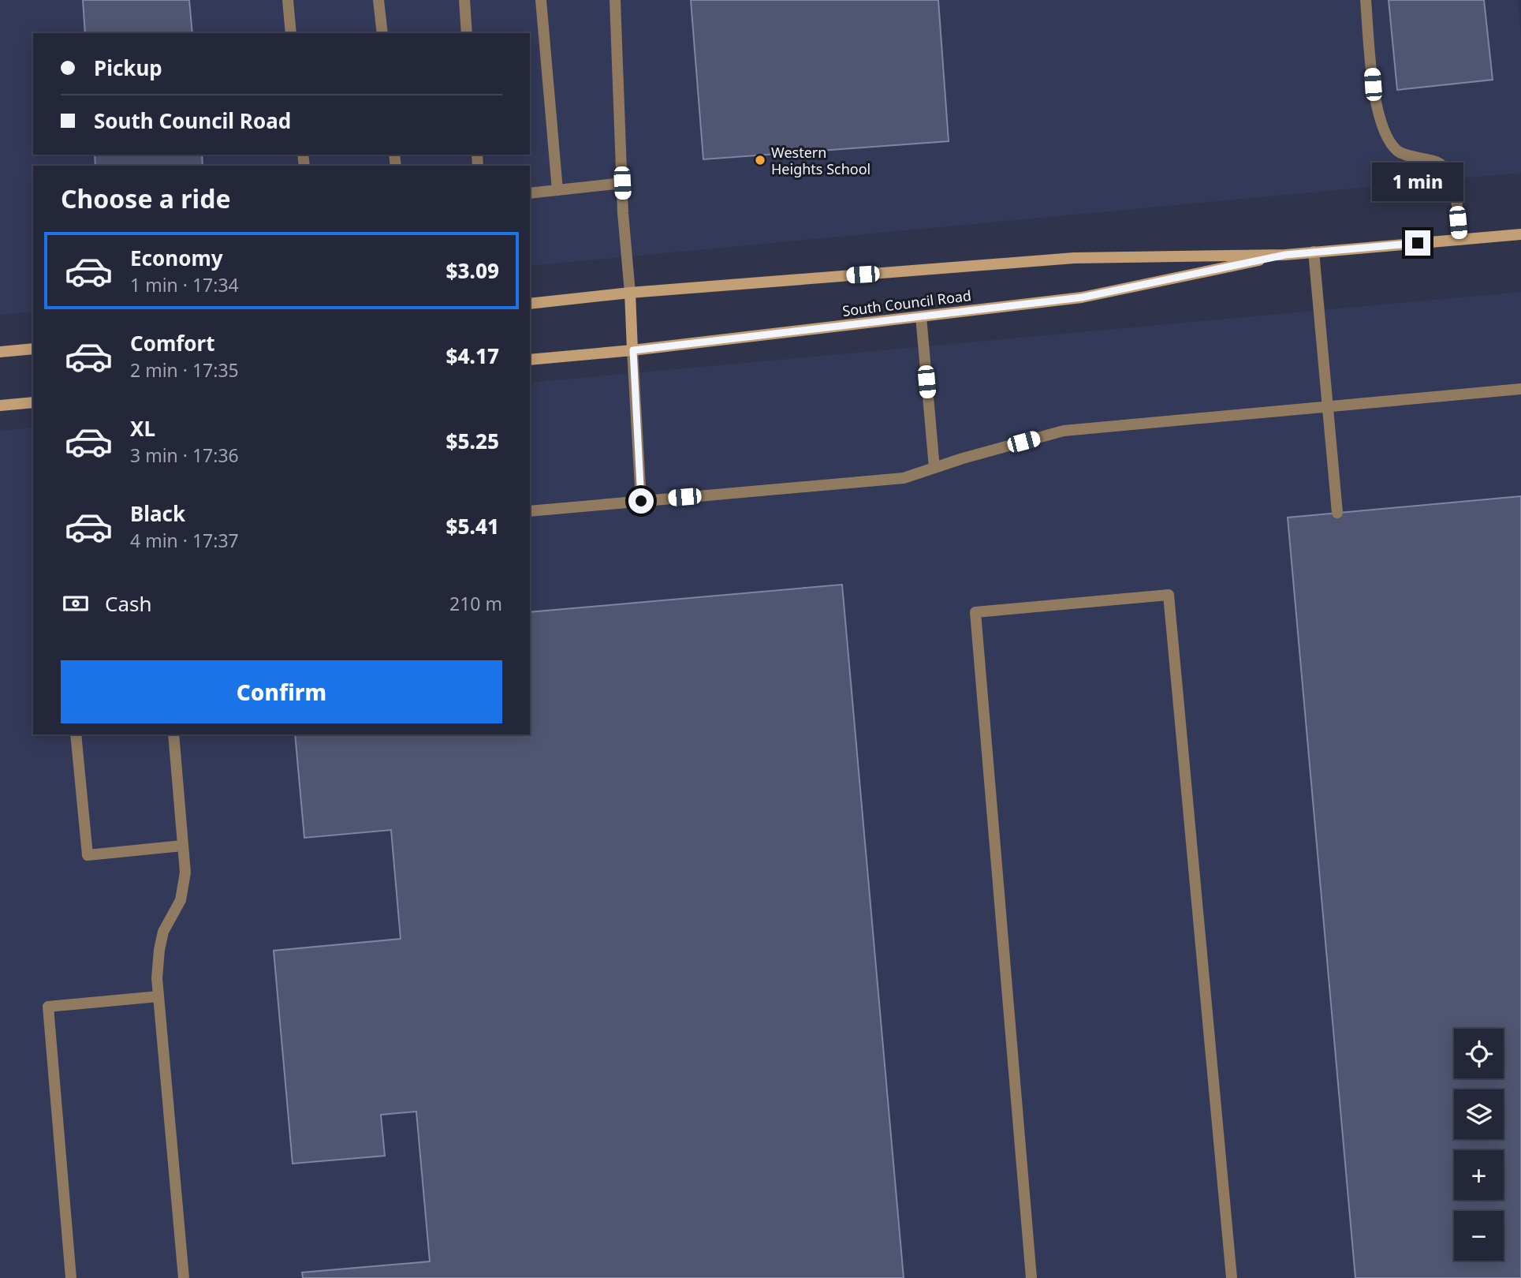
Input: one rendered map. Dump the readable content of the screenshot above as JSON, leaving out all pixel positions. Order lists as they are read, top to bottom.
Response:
{
  "streets": {
    "main road": ["South Council Road"]
  },
  "places": ["Western Heights School"],
  "page": {
    "banner": ["Pickup", "South Council Road"],
    "bubble": "1 min",
    "heading": "Choose a ride",
    "list": [
      {
        "name": "Economy",
        "note": "1 min · 17:34",
        "value": "$3.09"
      },
      {
        "name": "Comfort",
        "note": "2 min · 17:35",
        "value": "$4.17"
      },
      {
        "name": "XL",
        "note": "3 min · 17:36",
        "value": "$5.25"
      },
      {
        "name": "Black",
        "note": "4 min · 17:37",
        "value": "$5.41"
      }
    ],
    "pay": ["Cash", "210 m"],
    "buttons": "Confirm",
    "map_buttons": ["+", "−"]
  }
}
